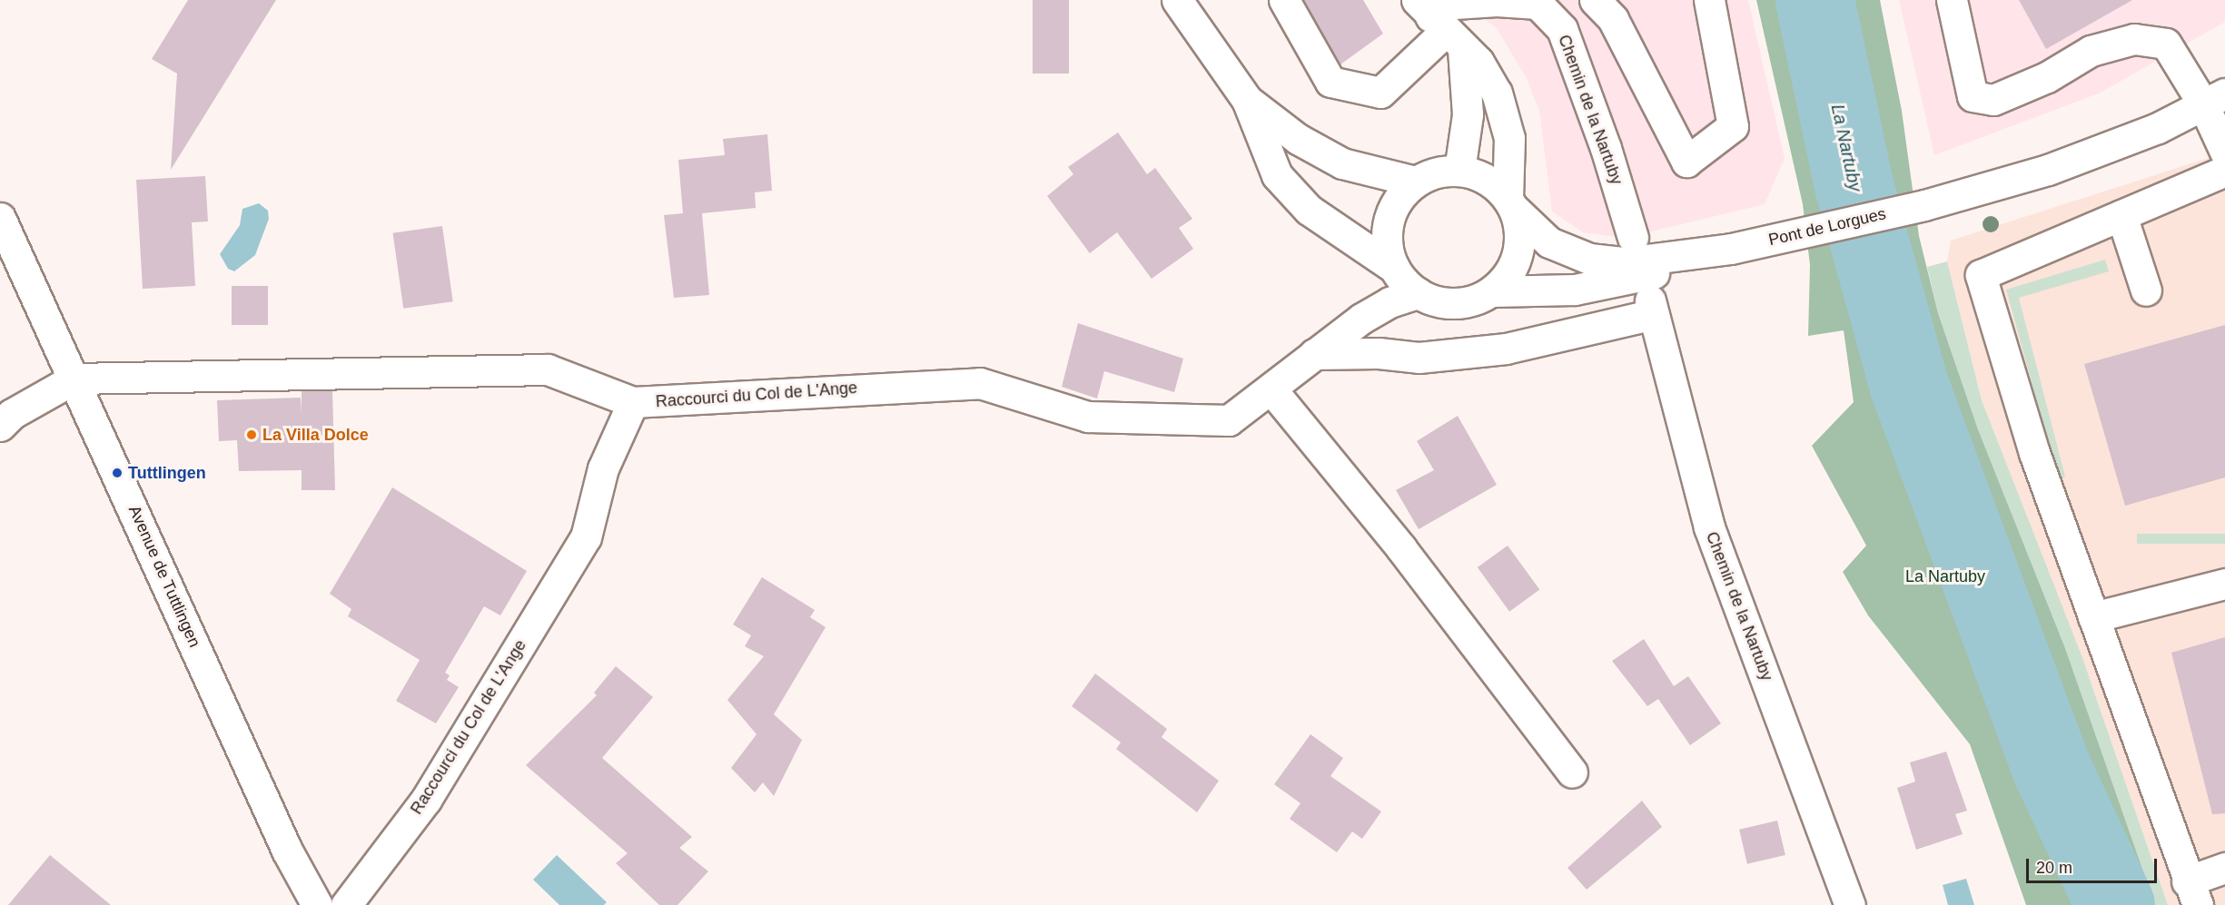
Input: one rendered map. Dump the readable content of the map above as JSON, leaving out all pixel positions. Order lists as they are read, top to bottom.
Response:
{
  "streets": {
    "main road": [
      "Chemin de la Nartuby",
      "Pont de Lorgues",
      "Raccourci du Col de L'Ange",
      "Avenue de Tuttlingen"
    ]
  },
  "crossings": [
    ["Chemin de la Nartuby", "Raccourci du Col de L'Ange"]
  ],
  "water": ["La Nartuby"],
  "parks": ["La Nartuby"],
  "places": ["La Villa Dolce", "Tuttlingen"],
  "scale_bar": "20 m"
}
